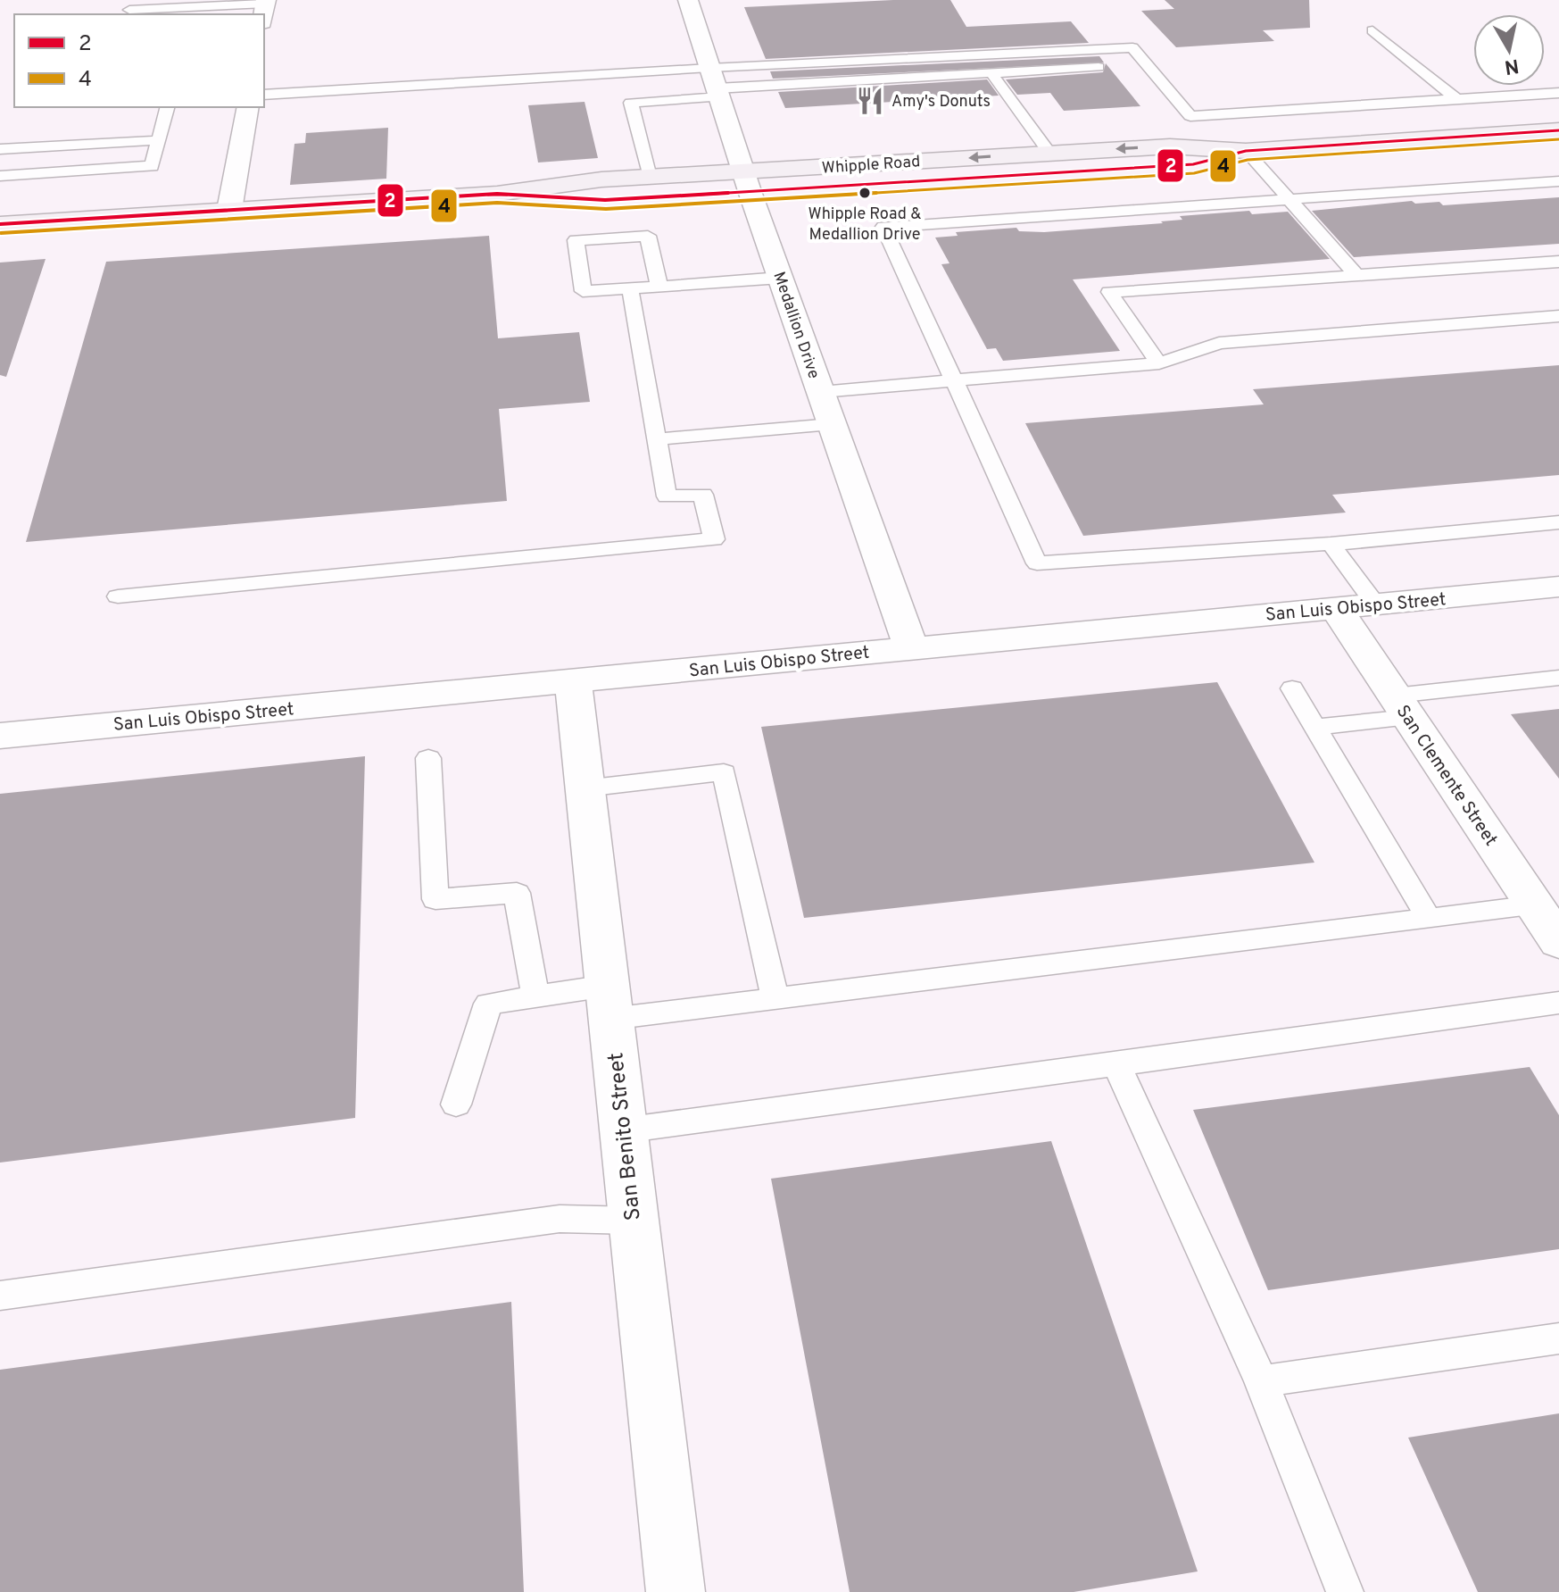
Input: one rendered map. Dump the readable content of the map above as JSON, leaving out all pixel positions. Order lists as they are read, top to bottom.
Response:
{
  "streets": {
    "main road": ["Whipple Road"],
    "street": [
      "Medallion Drive",
      "San Luis Obispo Street",
      "San Clemente Street",
      "San Benito Street"
    ]
  },
  "crossings": [
    ["Whipple Road", "Medallion Drive"],
    ["Medallion Drive", "San Luis Obispo Street"],
    ["San Luis Obispo Street", "San Clemente Street"],
    ["San Luis Obispo Street", "San Benito Street"]
  ],
  "places": {
    "restaurant": ["Amy's Donuts"],
    "other": ["Whipple Road & Medallion Drive"]
  },
  "lines": ["transit line 2", "transit line 4"],
  "legend": ["2", "4"],
  "north": "bottom"
}
